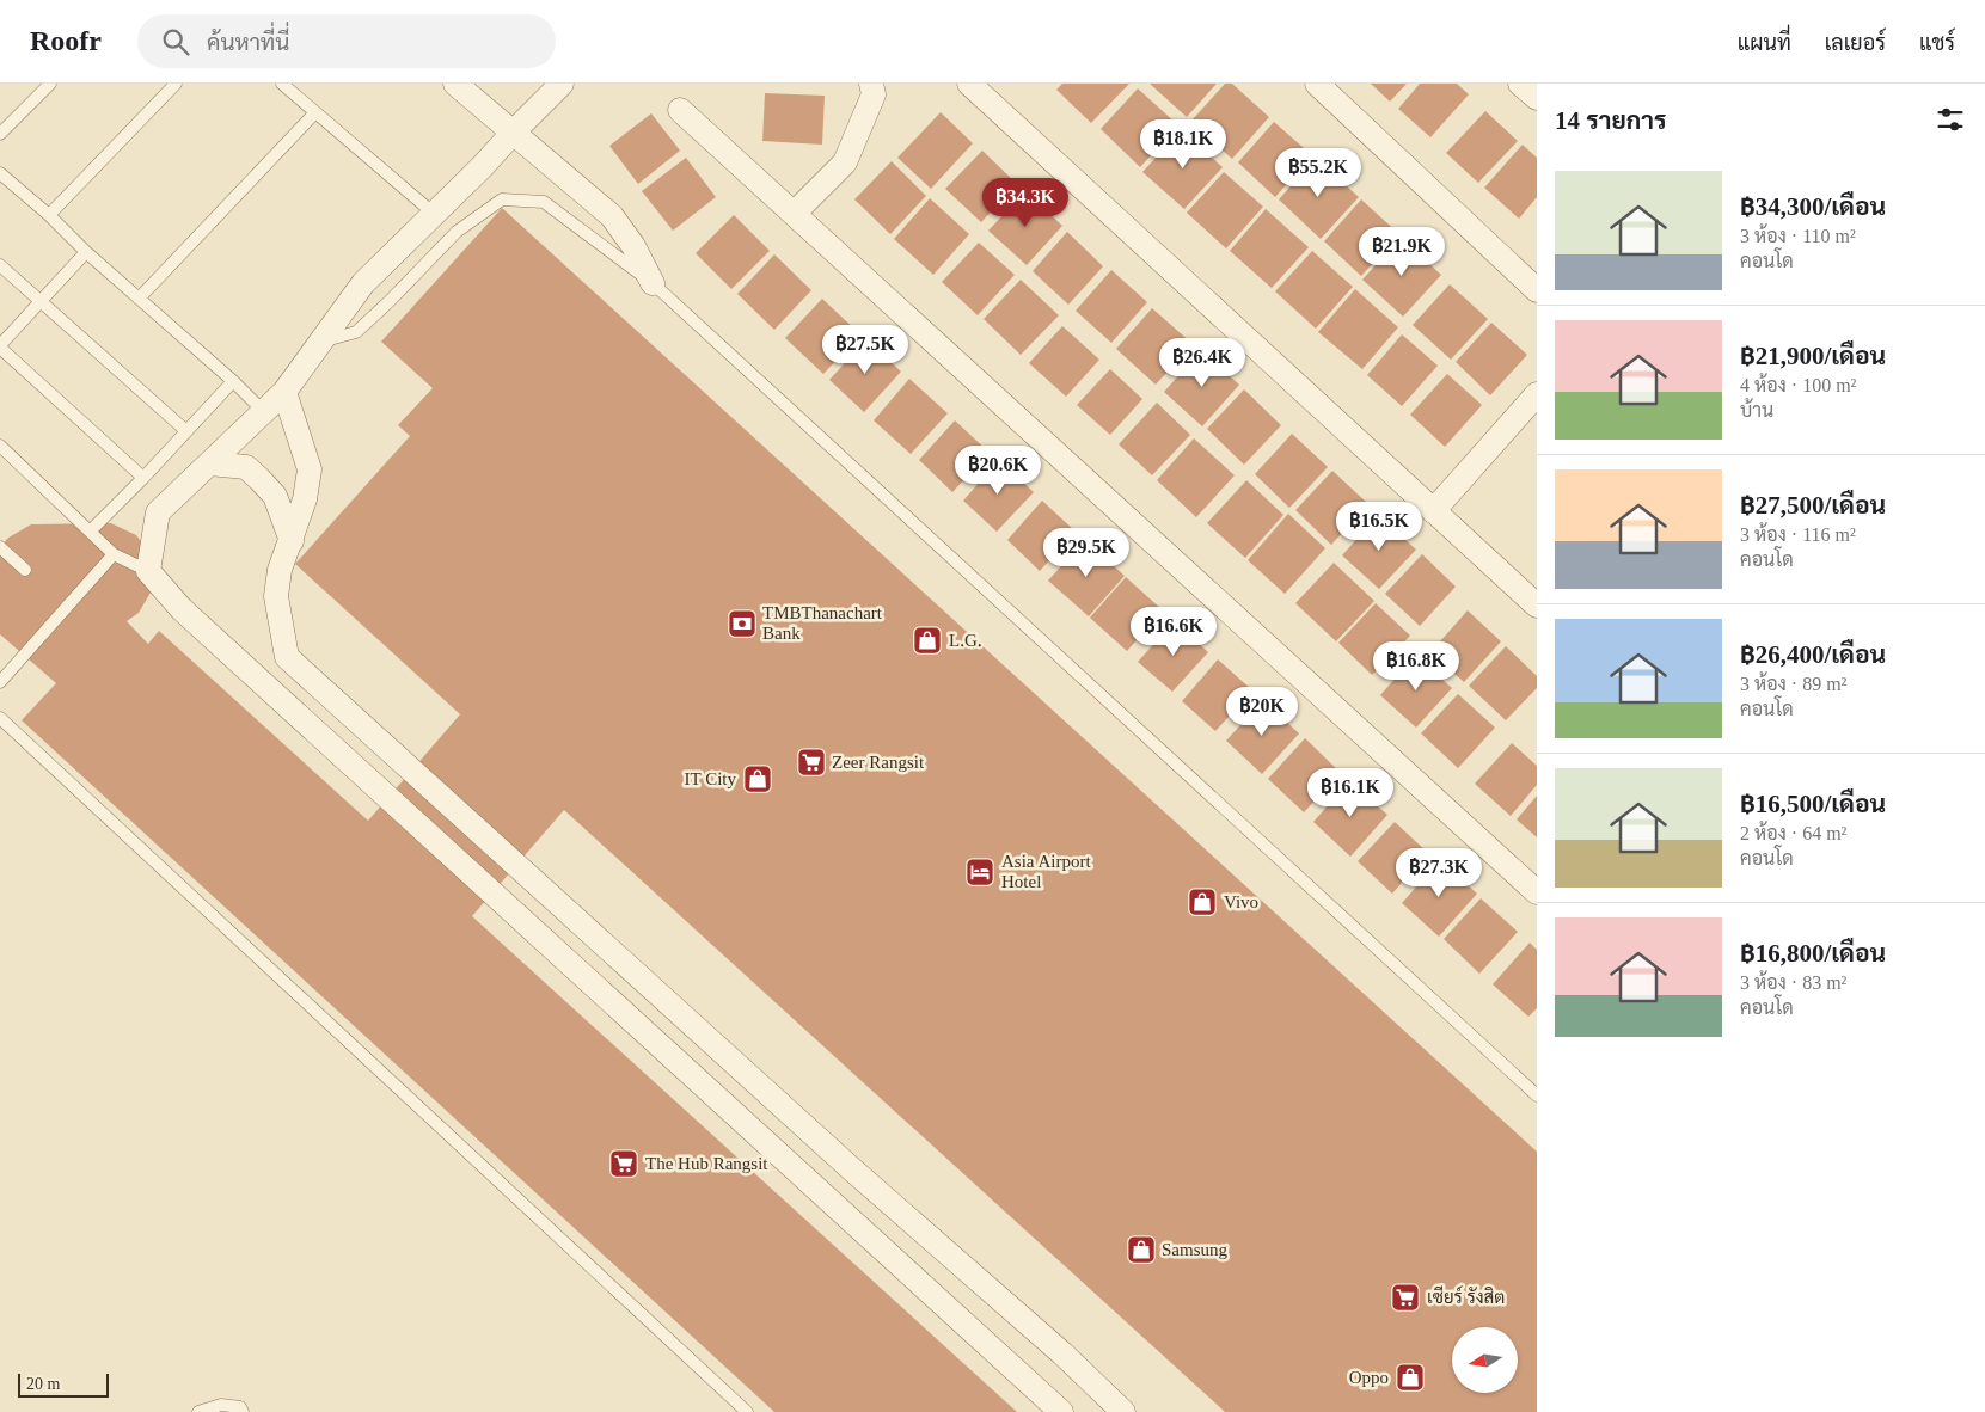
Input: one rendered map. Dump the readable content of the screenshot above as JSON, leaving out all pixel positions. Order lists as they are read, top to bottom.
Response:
{
  "places": {
    "bank": ["TMBThanachart Bank"],
    "shop": [
      "L.G.",
      "IT City",
      "Vivo",
      "Samsung",
      "Oppo"
    ],
    "supermarket": ["Zeer Rangsit", "The Hub Rangsit", "เซียร์ รังสิต"],
    "hotel": ["Asia Airport Hotel"]
  },
  "scale_bar": "20 m",
  "north": "left",
  "page": {
    "header": "Roofr",
    "search": "ค้นหาที่นี่",
    "nav": ["แผนที่", "เลเยอร์", "แชร์"],
    "heading": "14 รายการ",
    "price": [
      "฿18.1K",
      "฿55.2K",
      "฿34.3K",
      "฿21.9K",
      "฿27.5K",
      "฿26.4K",
      "฿20.6K",
      "฿16.5K",
      "฿29.5K",
      "฿16.6K",
      "฿16.8K",
      "฿20K",
      "฿16.1K",
      "฿27.3K"
    ],
    "list": [
      {
        "name": "฿34,300/เดือน",
        "note": "3 ห้อง · 110 m² · คอนโด"
      },
      {
        "name": "฿21,900/เดือน",
        "note": "4 ห้อง · 100 m² · บ้าน"
      },
      {
        "name": "฿27,500/เดือน",
        "note": "3 ห้อง · 116 m² · คอนโด"
      },
      {
        "name": "฿26,400/เดือน",
        "note": "3 ห้อง · 89 m² · คอนโด"
      },
      {
        "name": "฿16,500/เดือน",
        "note": "2 ห้อง · 64 m² · คอนโด"
      },
      {
        "name": "฿16,800/เดือน",
        "note": "3 ห้อง · 83 m² · คอนโด"
      }
    ],
    "scale": "20 m"
  }
}
